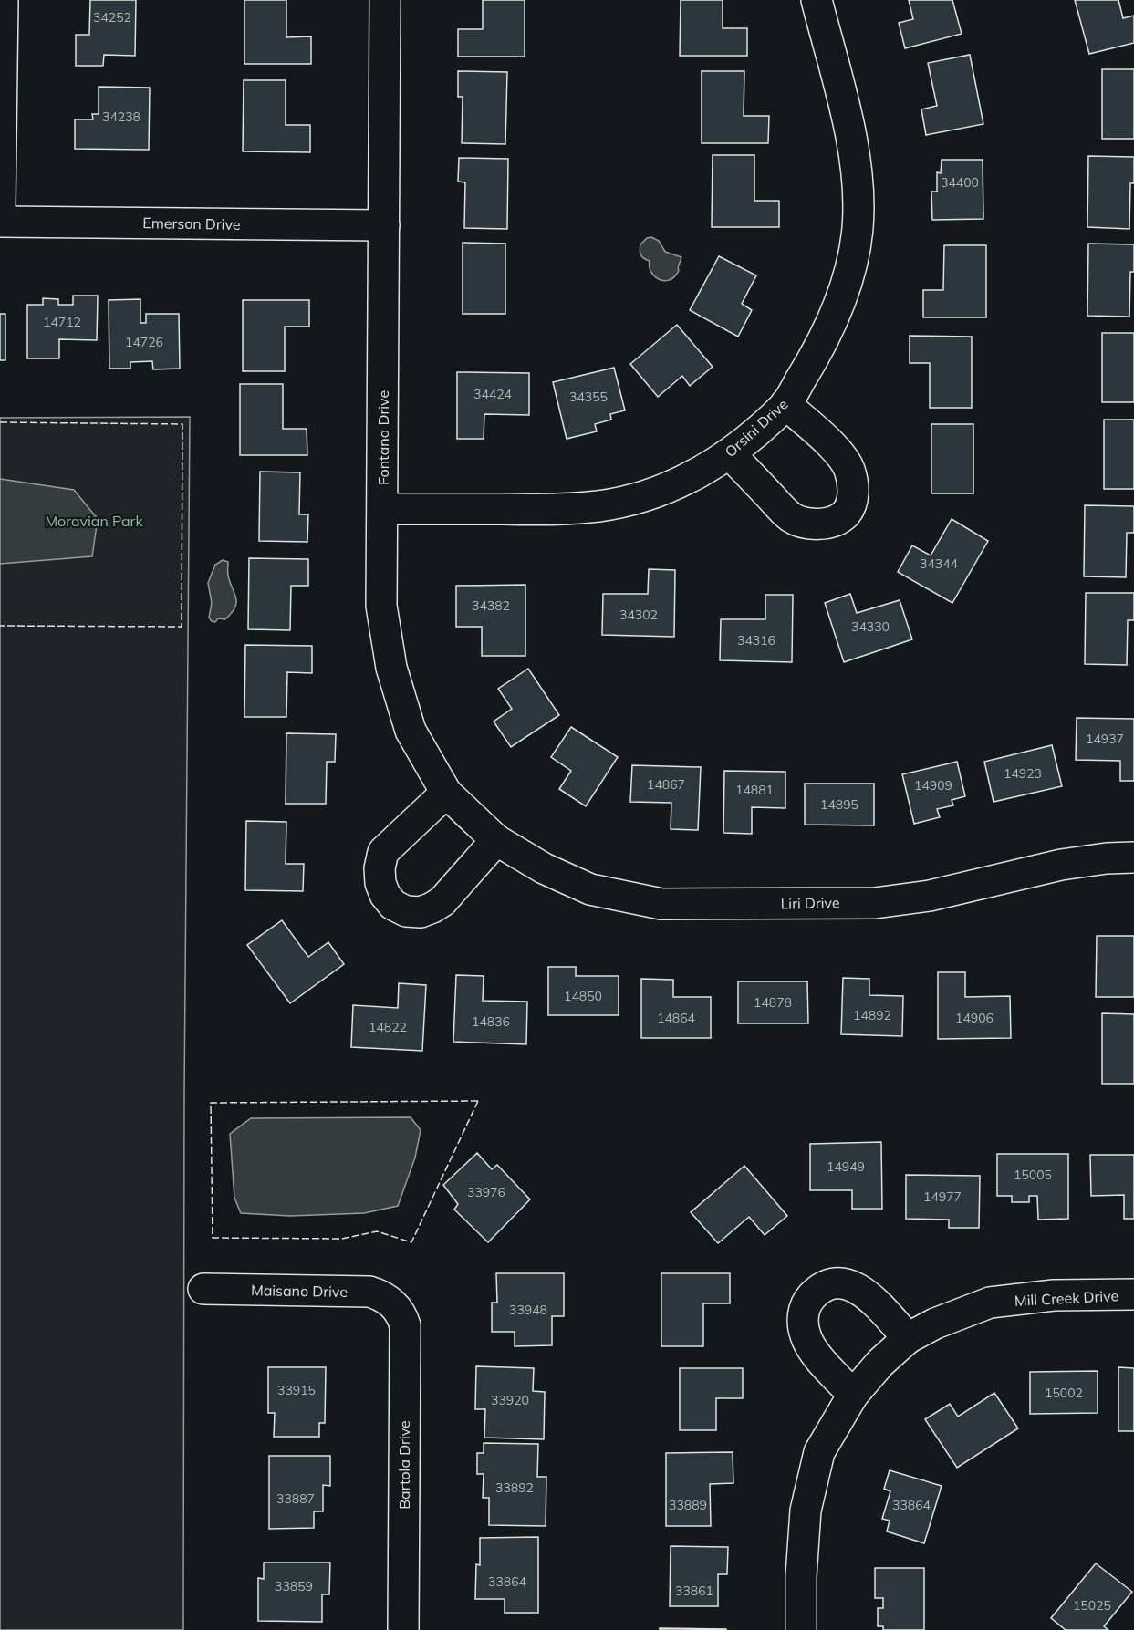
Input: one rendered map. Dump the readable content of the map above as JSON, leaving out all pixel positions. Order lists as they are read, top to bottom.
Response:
{
  "streets": {
    "street": [
      "Emerson Drive",
      "Orsini Drive",
      "Fontana Drive",
      "Liri Drive",
      "Maisano Drive",
      "Mill Creek Drive",
      "Bartola Drive"
    ]
  },
  "crossings": [
    ["Emerson Drive", "Fontana Drive"],
    ["Orsini Drive", "Fontana Drive"],
    ["Fontana Drive", "Liri Drive"],
    ["Maisano Drive", "Bartola Drive"]
  ],
  "parks": ["Moravian Park"],
  "house_numbers": [
    "34252",
    "34238",
    "34400",
    "14712",
    "14726",
    "34424",
    "34355",
    "34344",
    "34382",
    "34302",
    "34330",
    "34316",
    "14937",
    "14923",
    "14867",
    "14909",
    "14881",
    "14895",
    "14850",
    "14878",
    "14892",
    "14864",
    "14906",
    "14836",
    "14822",
    "14949",
    "15005",
    "33976",
    "14977",
    "33948",
    "33915",
    "15002",
    "33920",
    "33892",
    "33887",
    "33889",
    "33864",
    "33864",
    "33859",
    "33861",
    "15025"
  ]
}
